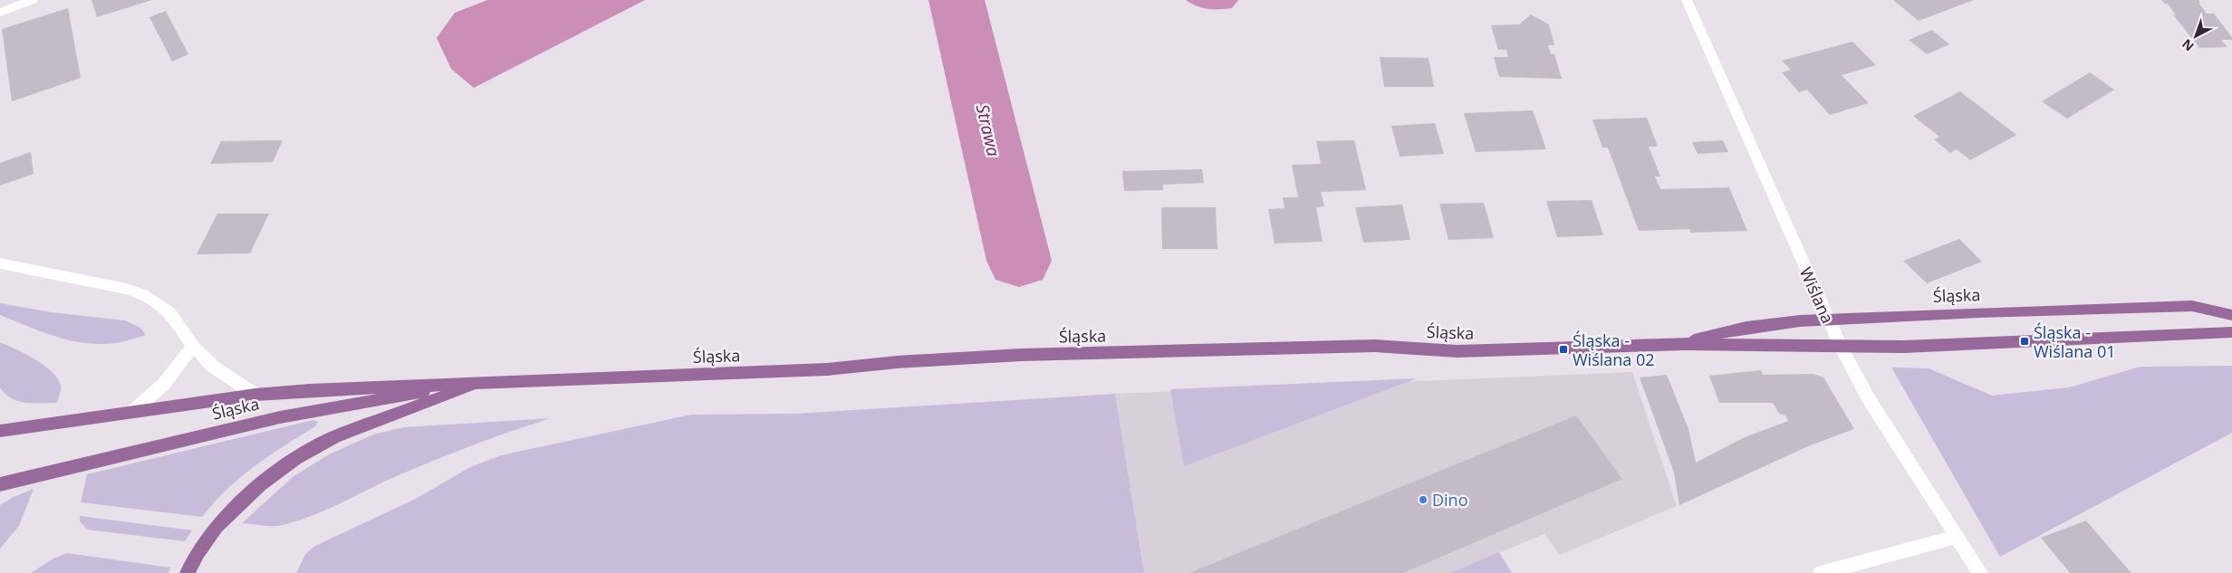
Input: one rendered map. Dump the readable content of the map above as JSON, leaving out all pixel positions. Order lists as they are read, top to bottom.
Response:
{
  "streets": {
    "main road": ["Śląska"],
    "street": ["Wiślana"]
  },
  "crossings": [
    ["Wiślana", "Śląska"]
  ],
  "water": ["Strawa"],
  "places": {
    "transit": ["Śląska - Wiślana 01", "Śląska - Wiślana 02"],
    "other": ["Dino"]
  },
  "north": "bottom left"
}
